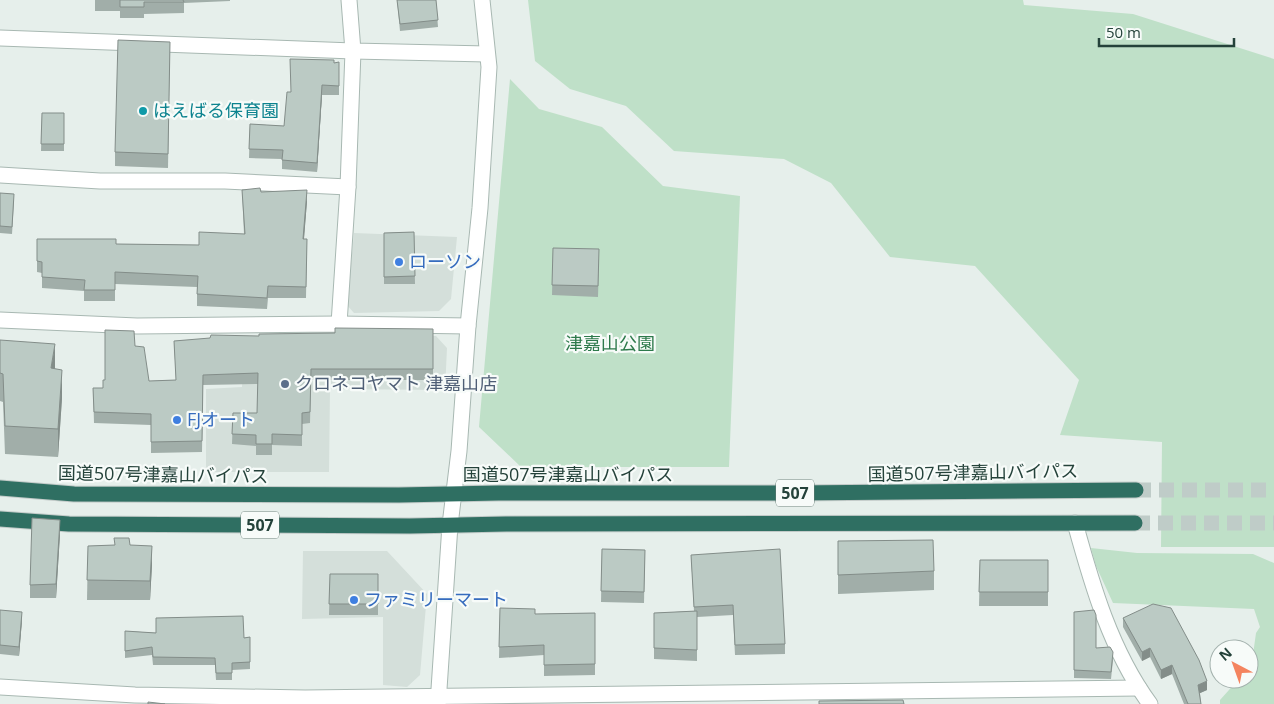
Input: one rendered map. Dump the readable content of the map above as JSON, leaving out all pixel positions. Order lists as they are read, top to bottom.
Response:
{
  "streets": {
    "highway": ["国道507号津嘉山バイパス", "507"]
  },
  "parks": ["津嘉山公園"],
  "places": [
    "はえばる保育園",
    "ローソン",
    "クロネコヤマト 津嘉山店",
    "FJオート",
    "ファミリーマート"
  ],
  "scale_bar": "50 m",
  "north": "top left"
}
